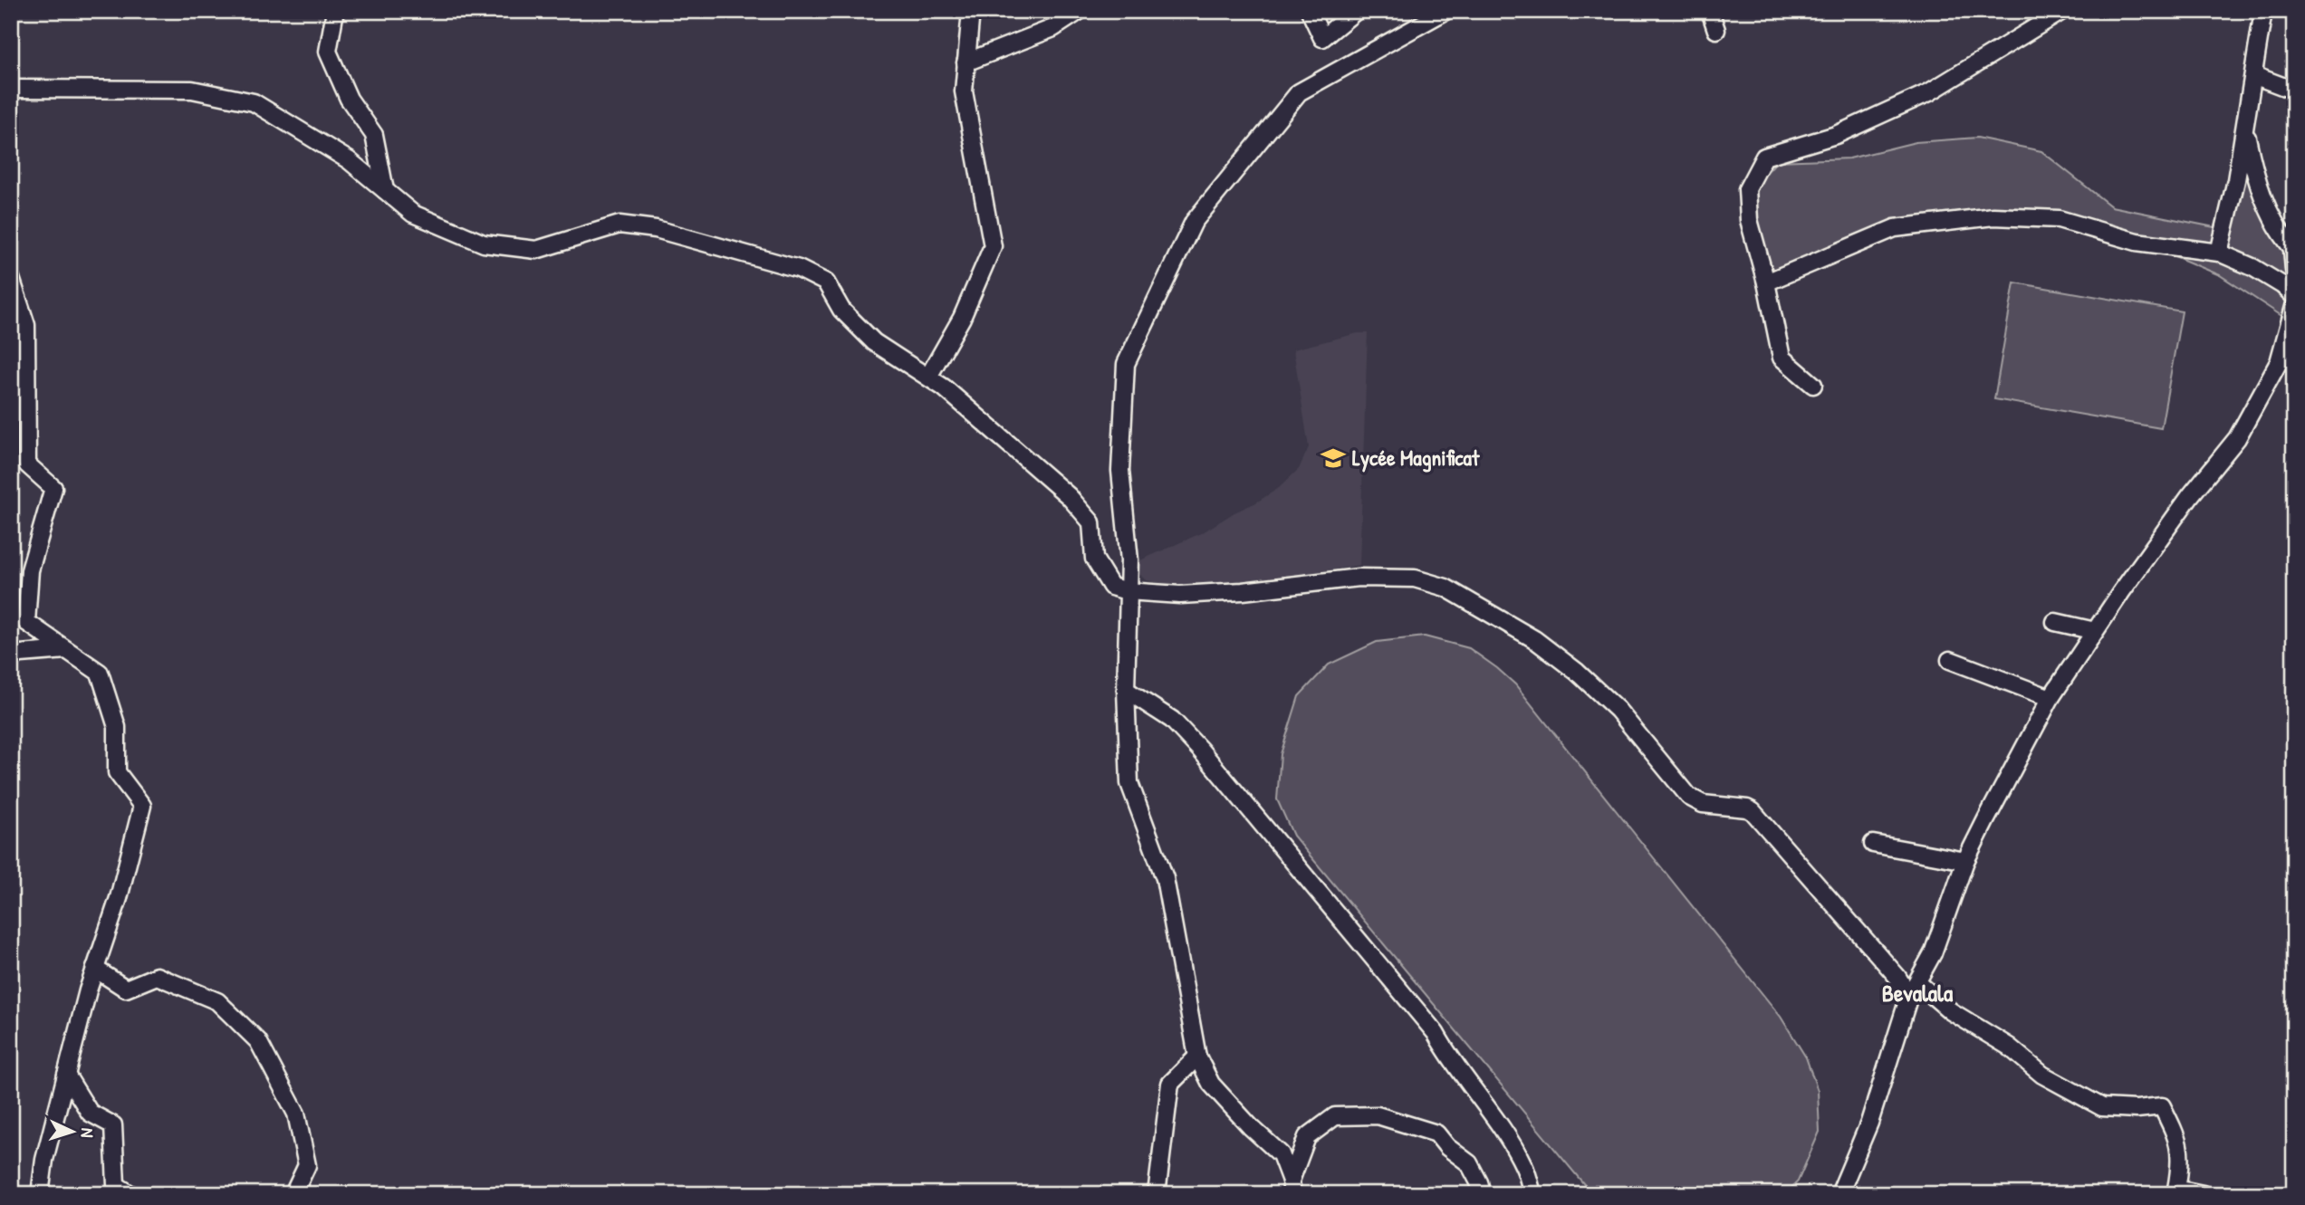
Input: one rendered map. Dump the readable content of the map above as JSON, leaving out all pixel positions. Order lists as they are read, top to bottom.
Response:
{
  "districts": ["Bevalala"],
  "places": {
    "school or university": ["Lycée Magnificat"]
  },
  "north": "right"
}
